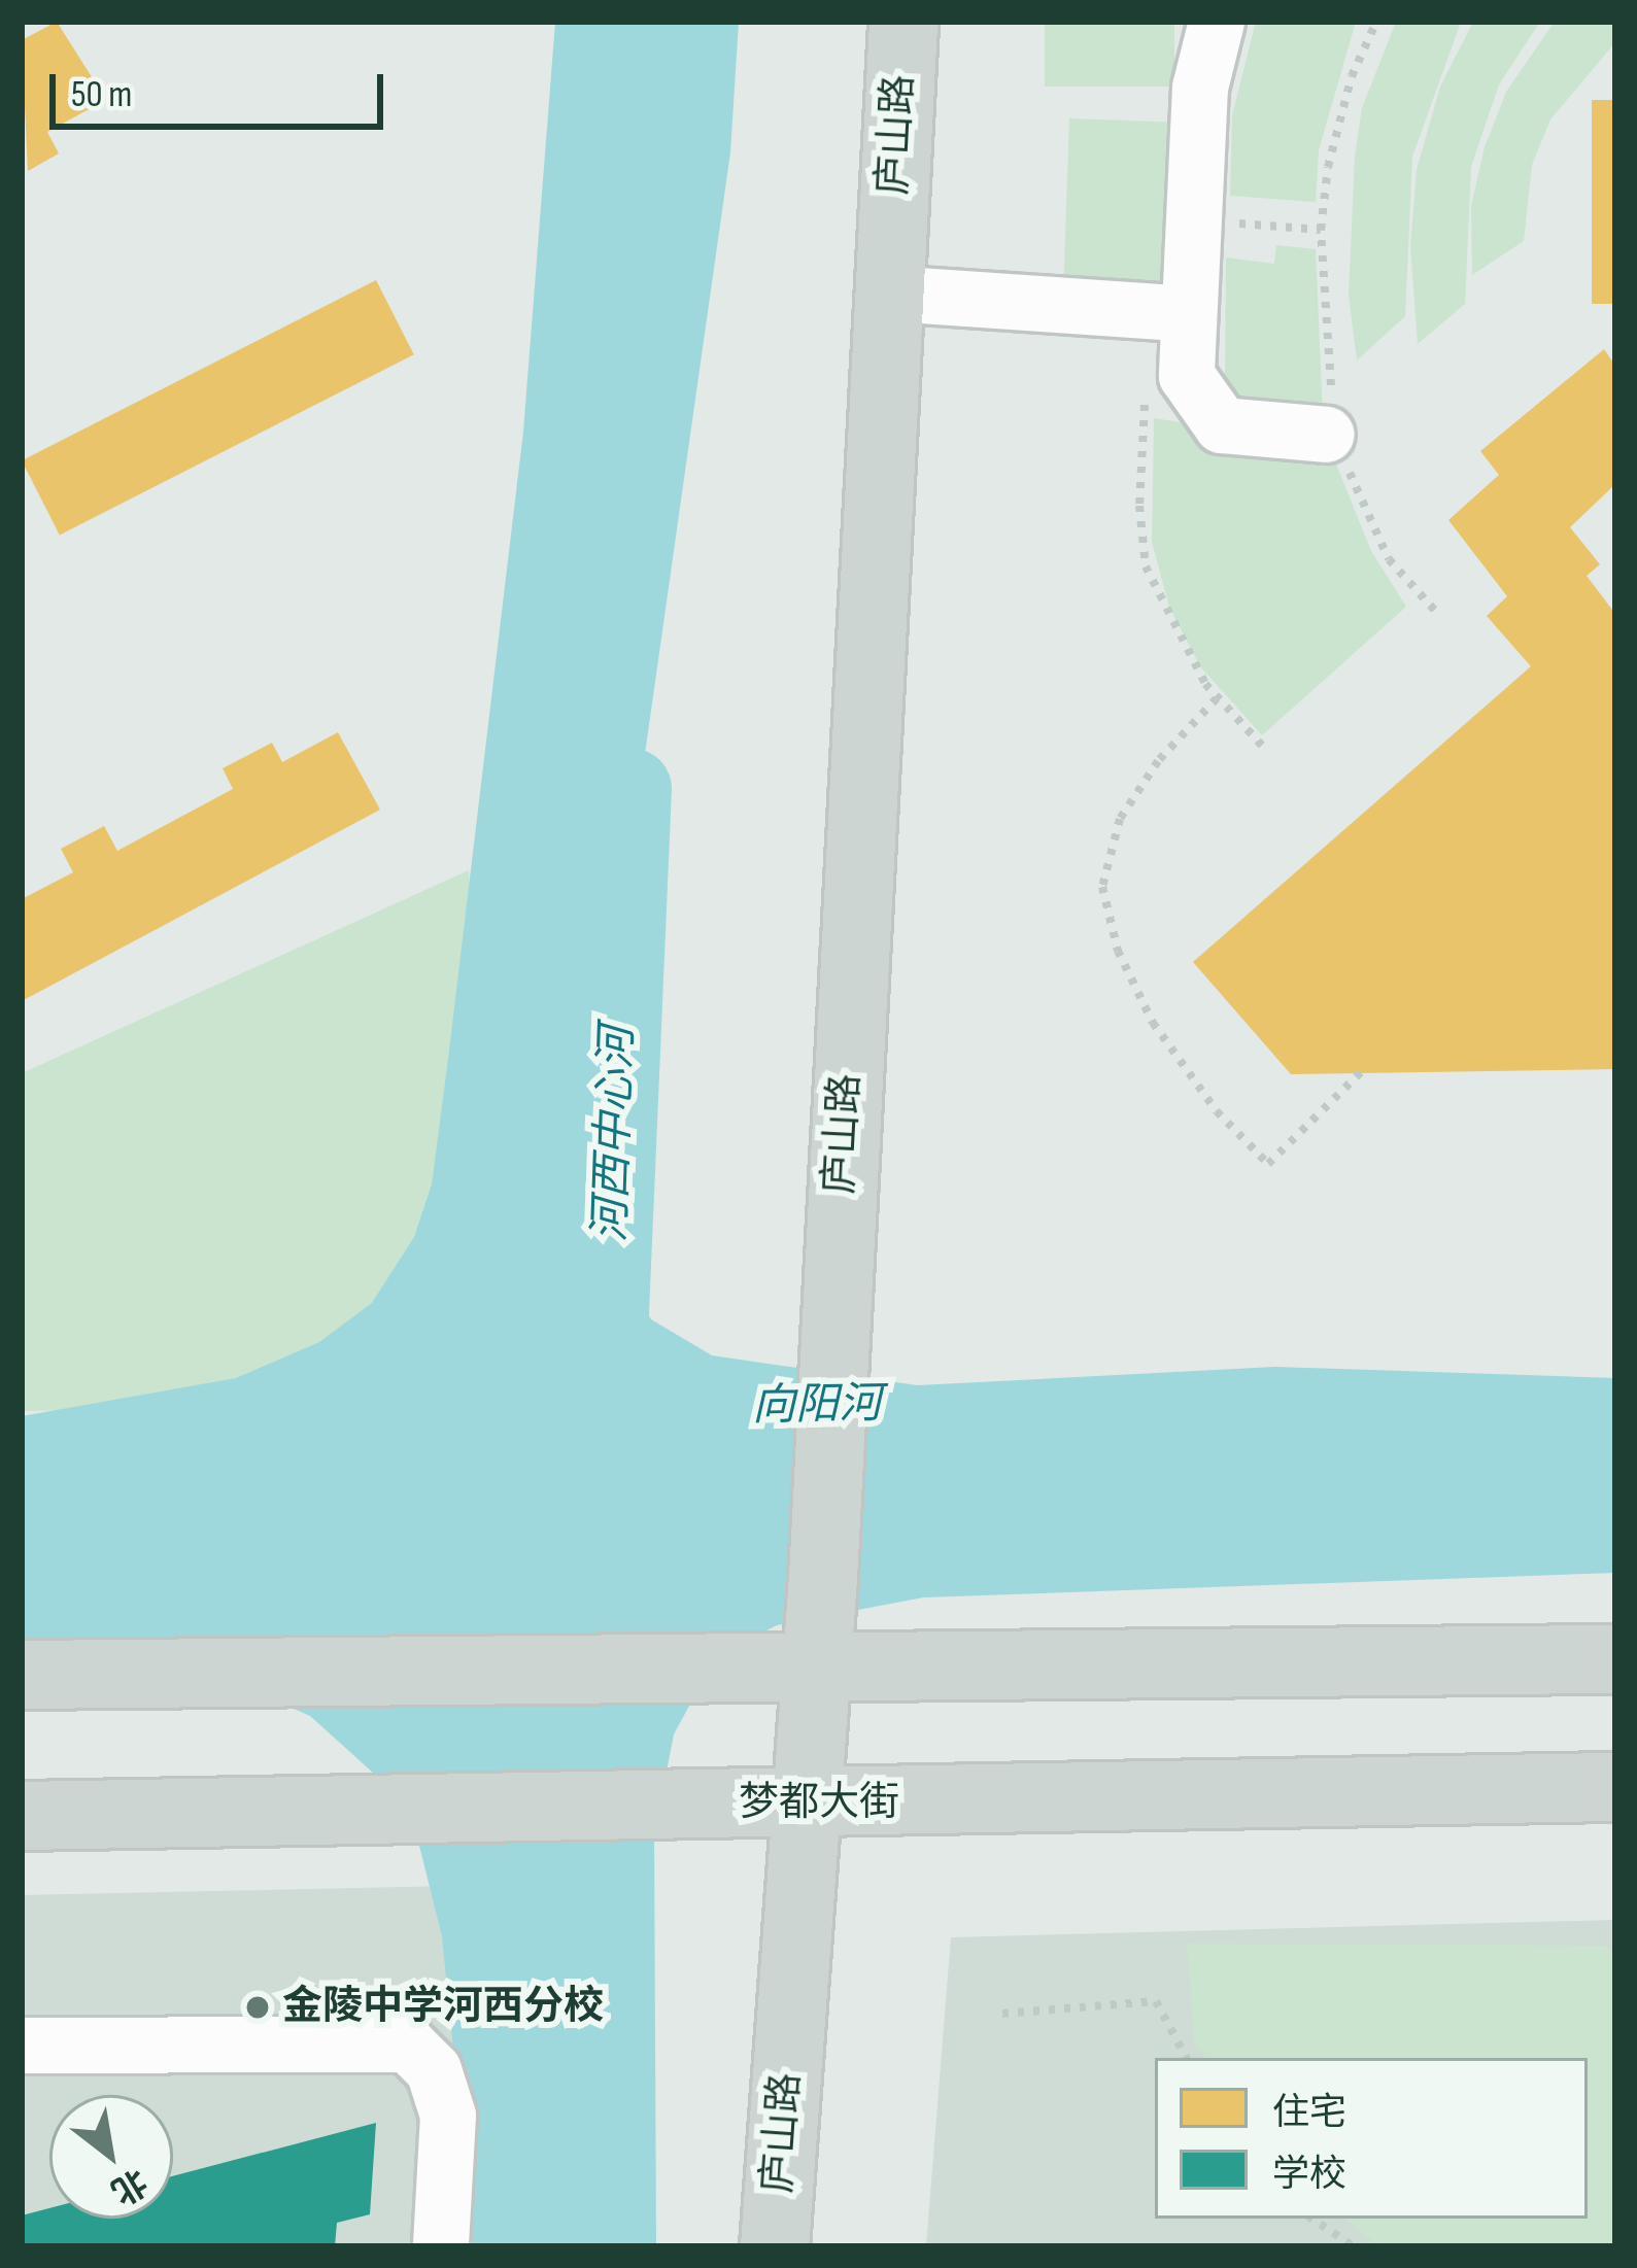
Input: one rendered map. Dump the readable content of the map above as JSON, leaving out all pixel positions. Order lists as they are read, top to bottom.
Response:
{
  "streets": {
    "main road": ["庐山路", "梦都大街"]
  },
  "crossings": [
    ["庐山路", "梦都大街"]
  ],
  "water": ["河西中心河", "向阳河"],
  "places": ["金陵中学河西分校"],
  "legend": ["住宅", "学校"],
  "scale_bar": "50 m",
  "north": "bottom right"
}
